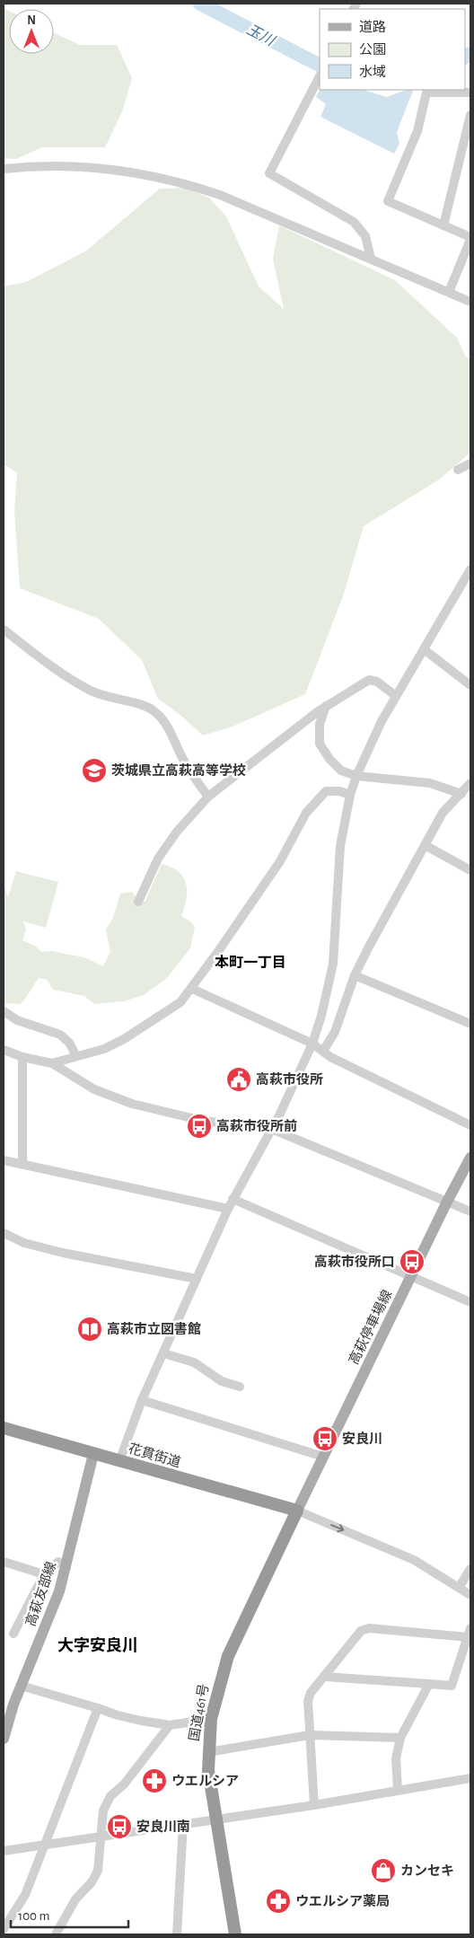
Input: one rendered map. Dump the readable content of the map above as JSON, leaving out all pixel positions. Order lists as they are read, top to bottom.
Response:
{
  "streets": {
    "highway": ["花貫街道", "国道461号"],
    "main road": ["高萩停車場線", "高萩友部線"]
  },
  "crossings": [
    ["高萩停車場線", "花貫街道"],
    ["高萩停車場線", "国道461号"],
    ["花貫街道", "高萩友部線"],
    ["花貫街道", "国道461号"]
  ],
  "districts": ["本町一丁目", "大字安良川"],
  "water": ["玉川"],
  "places": {
    "school or university": ["茨城県立高萩高等学校"],
    "public building": ["高萩市役所"],
    "bus stop": [
      "高萩市役所前",
      "高萩市役所口",
      "安良川",
      "安良川南"
    ],
    "library": ["高萩市立図書館"],
    "pharmacy": ["ウエルシア", "ウエルシア薬局"],
    "shop": ["カンセキ"]
  },
  "legend": ["道路", "公園", "水域"],
  "scale_bar": "100 m",
  "north": "top"
}
